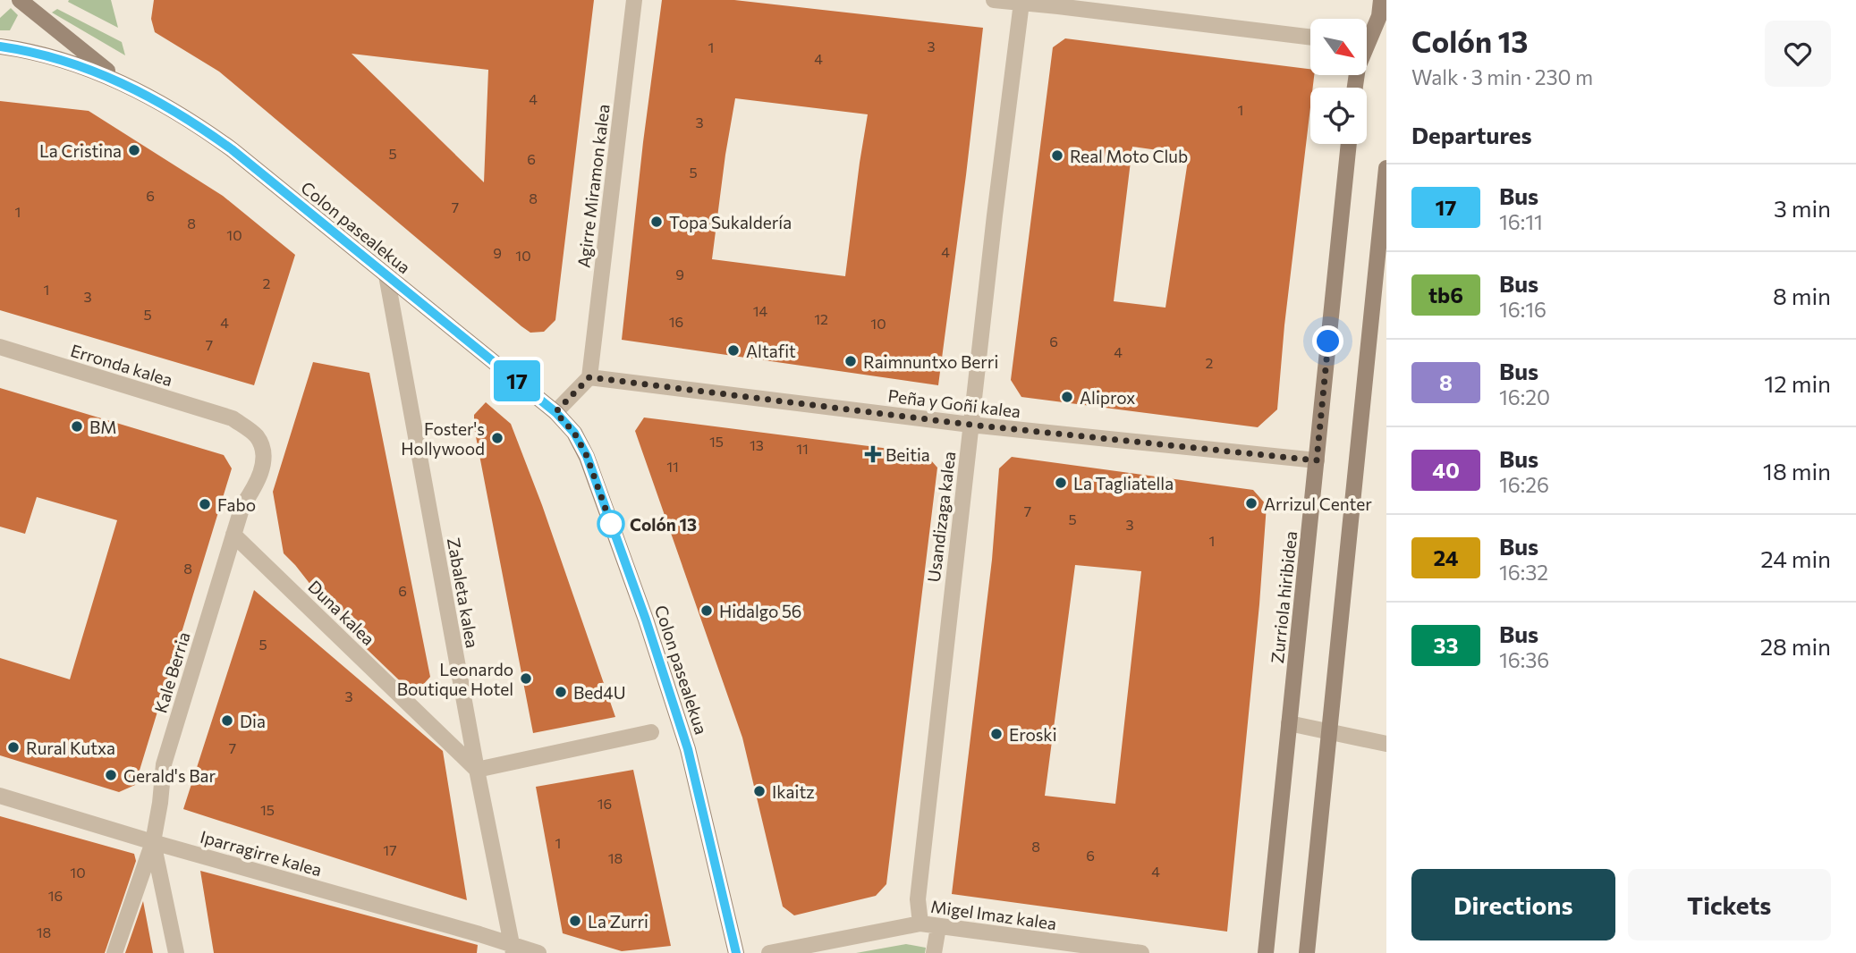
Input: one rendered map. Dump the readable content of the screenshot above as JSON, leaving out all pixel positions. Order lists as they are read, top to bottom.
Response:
{
  "streets": {
    "main road": ["Colon pasealekua", "Zurriola hiribidea"],
    "street": [
      "Agirre Miramon kalea",
      "Erronda kalea",
      "Peña y Goñi kalea",
      "Usandizaga kalea",
      "Zabaleta kalea",
      "Duna kalea",
      "Kale Berria",
      "Iparragirre kalea",
      "Migel Imaz kalea"
    ]
  },
  "crossings": [
    ["Agirre Miramon kalea", "Peña y Goñi kalea"],
    ["Colon pasealekua", "Zabaleta kalea"],
    ["Erronda kalea", "Kale Berria"],
    ["Peña y Goñi kalea", "Usandizaga kalea"],
    ["Peña y Goñi kalea", "Zurriola hiribidea"],
    ["Usandizaga kalea", "Migel Imaz kalea"],
    ["Zabaleta kalea", "Duna kalea"],
    ["Zabaleta kalea", "Iparragirre kalea"],
    ["Duna kalea", "Kale Berria"],
    ["Kale Berria", "Iparragirre kalea"]
  ],
  "places": {
    "other": [
      "La Cristina",
      "Real Moto Club",
      "Topa Sukaldería",
      "Altafit",
      "Raimnuntxo Berri",
      "Aliprox",
      "BM",
      "Foster's Hollywood",
      "La Tagliatella",
      "Arrizul Center",
      "Fabo",
      "Colón 13",
      "Hidalgo 56",
      "Leonardo Boutique Hotel",
      "Bed4U",
      "Dia",
      "Eroski",
      "Rural Kutxa",
      "Gerald's Bar",
      "Ikaitz",
      "La Zurri"
    ],
    "health": ["Beitia"]
  },
  "lines": ["bus line 17"],
  "house_numbers": [
    "3",
    "1",
    "4",
    "4",
    "1",
    "3",
    "5",
    "6",
    "5",
    "6",
    "8",
    "7",
    "1",
    "8",
    "10",
    "4",
    "9",
    "10",
    "9",
    "2",
    "1",
    "3",
    "14",
    "5",
    "12",
    "16",
    "4",
    "10",
    "6",
    "7",
    "4",
    "2",
    "15",
    "13",
    "11",
    "11",
    "7",
    "5",
    "3",
    "1",
    "8",
    "6",
    "5",
    "3",
    "7",
    "16",
    "15",
    "1",
    "8",
    "17",
    "6",
    "18",
    "4",
    "10",
    "16",
    "18"
  ],
  "north": "bottom right",
  "page": {
    "on_map": "17",
    "heading": [
      ["Colón 13", "Walk · 3 min · 230 m"],
      "Departures"
    ],
    "list": [
      {
        "mark": "17",
        "name": "Bus",
        "note": "16:11",
        "value": "3 min"
      },
      {
        "mark": "tb6",
        "name": "Bus",
        "note": "16:16",
        "value": "8 min"
      },
      {
        "mark": "8",
        "name": "Bus",
        "note": "16:20",
        "value": "12 min"
      },
      {
        "mark": "40",
        "name": "Bus",
        "note": "16:26",
        "value": "18 min"
      },
      {
        "mark": "24",
        "name": "Bus",
        "note": "16:32",
        "value": "24 min"
      },
      {
        "mark": "33",
        "name": "Bus",
        "note": "16:36",
        "value": "28 min"
      }
    ],
    "buttons": ["Directions", "Tickets"]
  }
}
